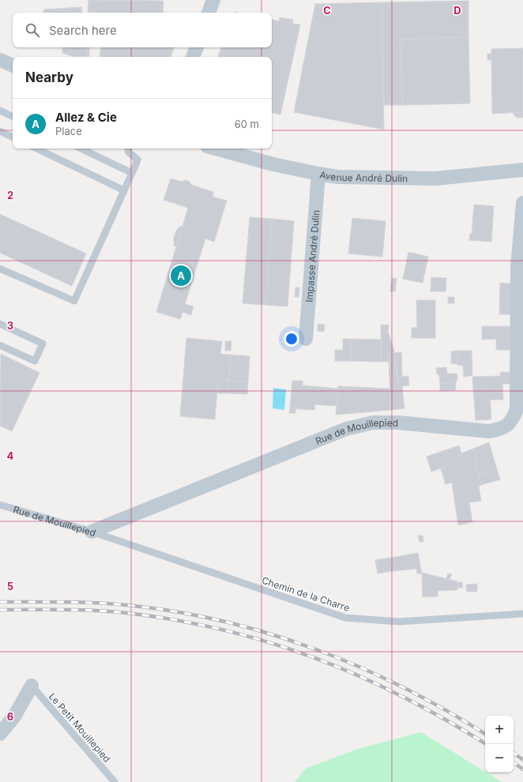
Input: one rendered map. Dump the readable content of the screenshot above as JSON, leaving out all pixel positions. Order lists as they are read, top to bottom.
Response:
{
  "streets": {
    "street": ["Avenue André Dulin", "Impasse André Dulin", "Rue de Mouillepied"],
    "lane": ["Chemin de la Charre", "Le Petit Mouillepied"]
  },
  "crossings": [
    ["Avenue André Dulin", "Impasse André Dulin"],
    ["Rue de Mouillepied", "Chemin de la Charre"]
  ],
  "page": {
    "search": "Search here",
    "heading": "Nearby",
    "list": [
      {
        "mark": "A",
        "name": "Allez & Cie",
        "note": "Place",
        "value": "60 m"
      }
    ],
    "pins": "A",
    "map_buttons": ["+", "−"]
  },
  "grid": {
    "columns": ["C", "D"],
    "rows": [
      "2",
      "3",
      "4",
      "5",
      "6"
    ]
  }
}
